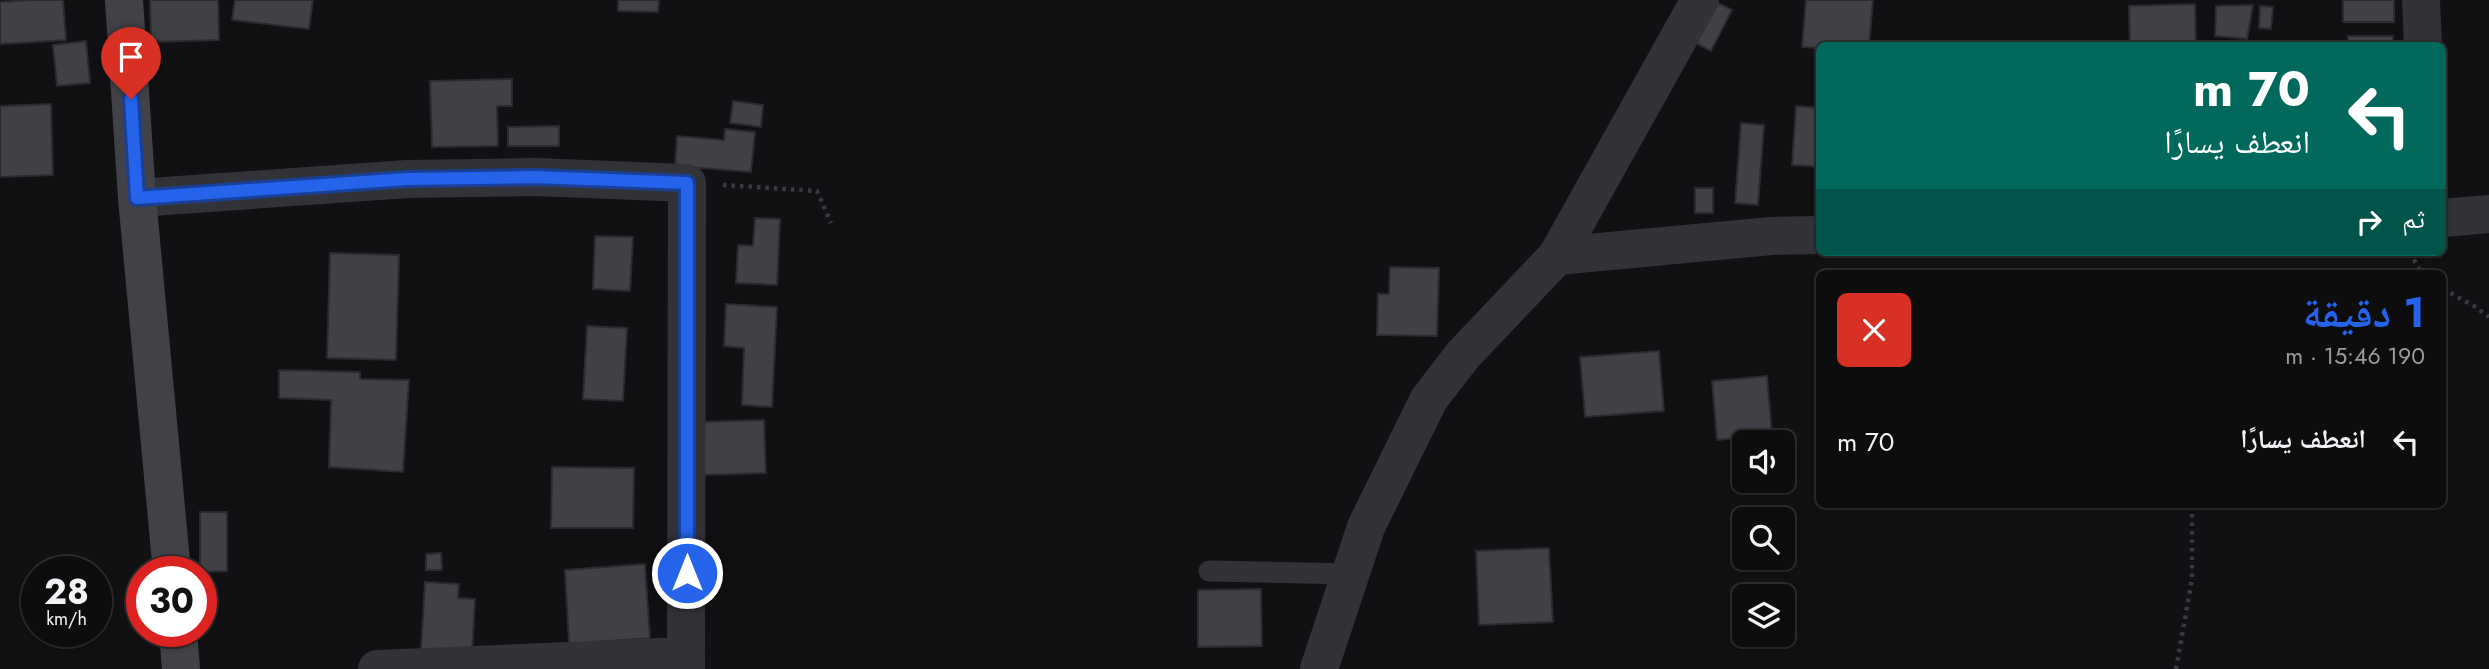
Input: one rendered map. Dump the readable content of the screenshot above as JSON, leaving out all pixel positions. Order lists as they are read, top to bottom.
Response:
{
  "page": {
    "turn": ["70 m", "انعطف يسارًا"],
    "then": "ثم",
    "heading": ["1 دقيقة", "190 m · 15:46"],
    "list": [
      {
        "name": "انعطف يسارًا",
        "value": "70 m"
      }
    ],
    "speed": "28 km/h",
    "limit": "30"
  }
}
